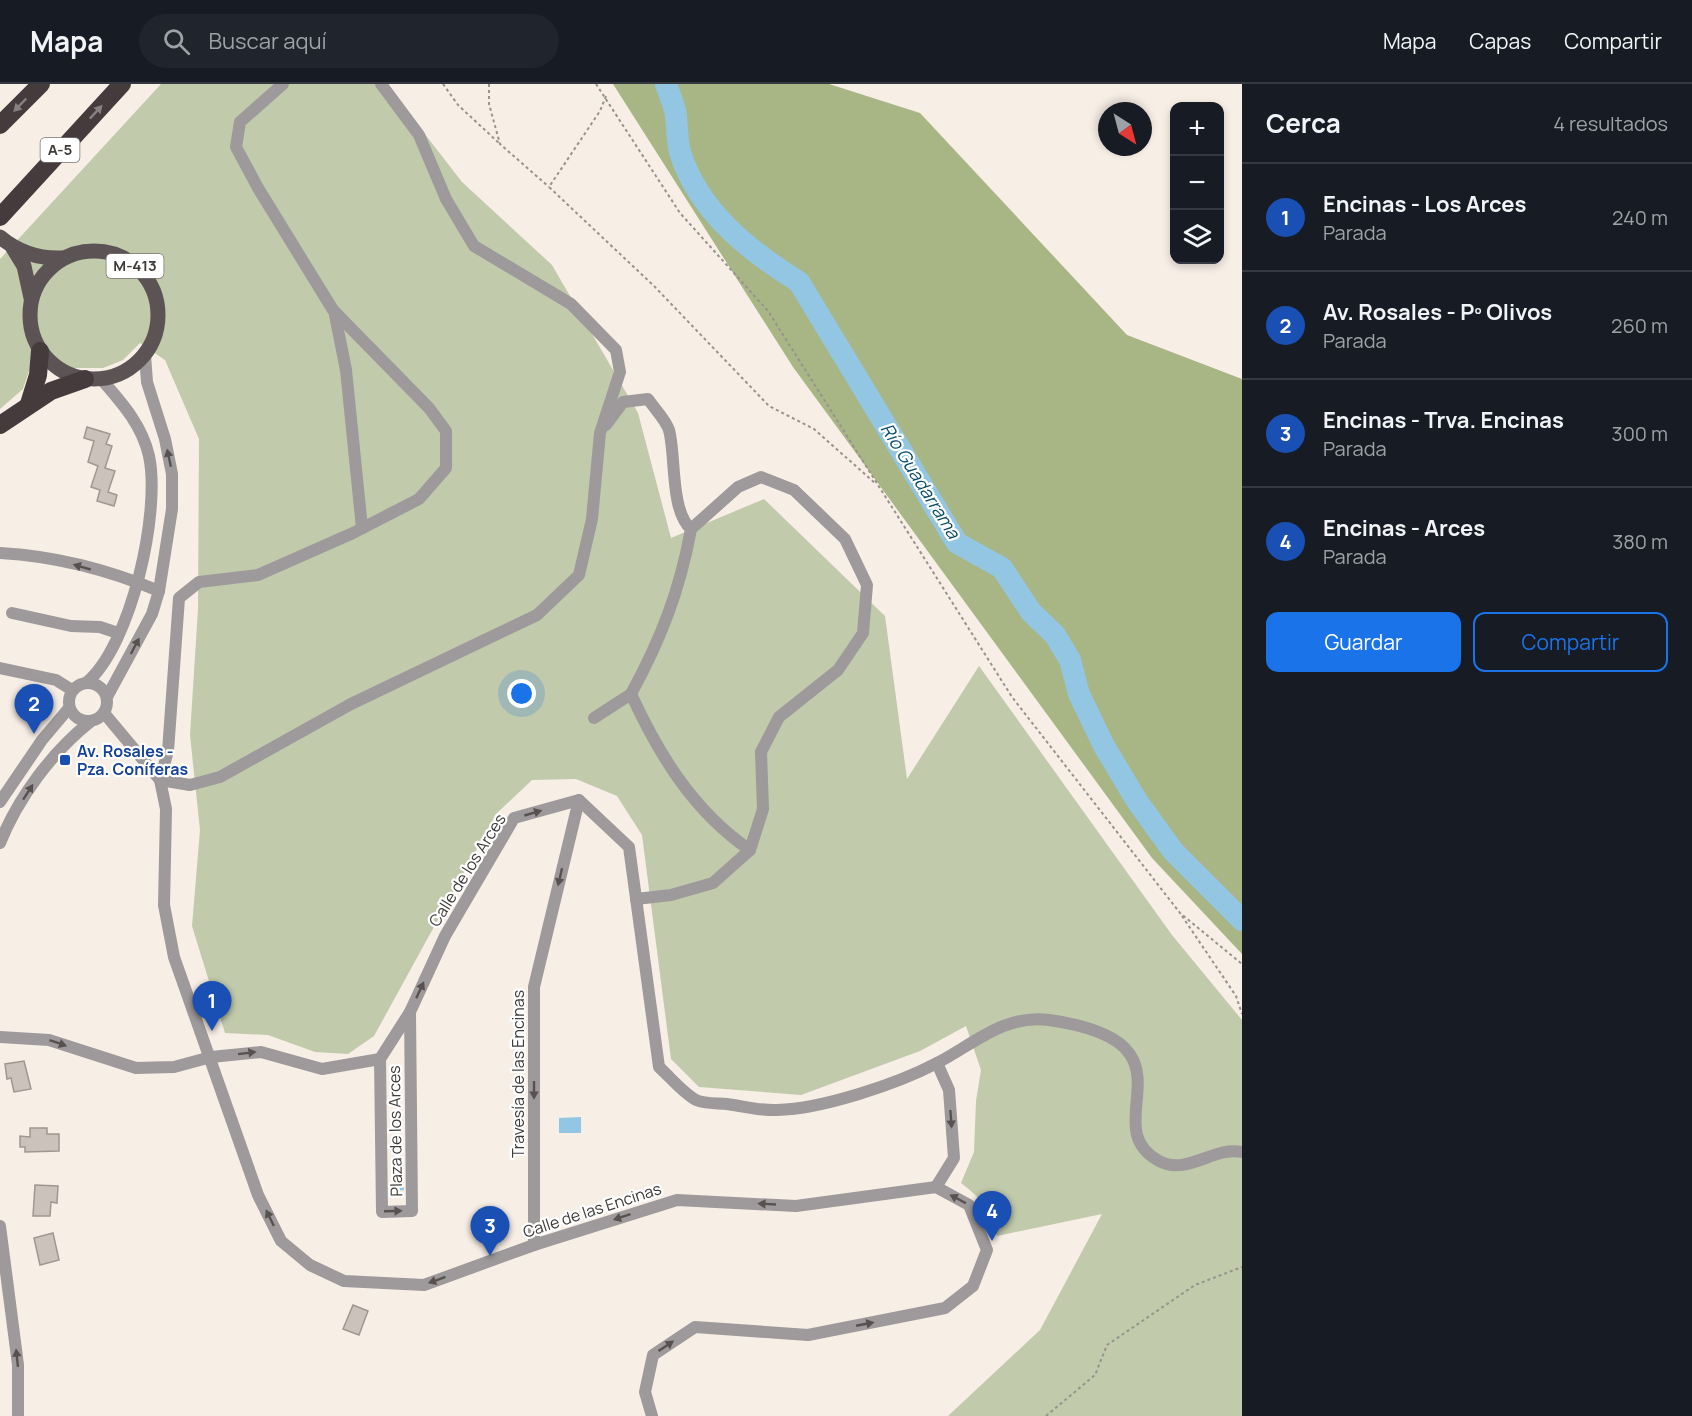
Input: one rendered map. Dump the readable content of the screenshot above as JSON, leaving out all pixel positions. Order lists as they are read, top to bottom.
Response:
{
  "streets": {
    "highway": ["A-5"],
    "main road": ["M-413"],
    "street": [
      "Calle de los Arces",
      "Travesía de las Encinas",
      "Plaza de los Arces",
      "Calle de las Encinas"
    ]
  },
  "crossings": [
    ["Calle de los Arces", "Travesía de las Encinas"],
    ["Calle de los Arces", "Plaza de los Arces"],
    ["Travesía de las Encinas", "Calle de las Encinas"]
  ],
  "one_way": ["Calle de los Arces", "Travesía de las Encinas", "Calle de las Encinas"],
  "water": ["Río Guadarrama"],
  "places": {
    "transit": ["Av. Rosales - Pza. Coníferas"]
  },
  "north": "bottom right",
  "page": {
    "header": "Mapa",
    "search": "Buscar aquí",
    "nav": ["Mapa", "Capas", "Compartir"],
    "heading": ["Cerca", "4 resultados"],
    "map_buttons": ["+", "−"],
    "list": [
      {
        "mark": "1",
        "name": "Encinas - Los Arces",
        "note": "Parada",
        "value": "240 m"
      },
      {
        "mark": "2",
        "name": "Av. Rosales - Pº Olivos",
        "note": "Parada",
        "value": "260 m"
      },
      {
        "mark": "3",
        "name": "Encinas - Trva. Encinas",
        "note": "Parada",
        "value": "300 m"
      },
      {
        "mark": "4",
        "name": "Encinas - Arces",
        "note": "Parada",
        "value": "380 m"
      }
    ],
    "buttons": ["Guardar", "Compartir"],
    "pins": [
      "2",
      "1",
      "4",
      "3"
    ]
  }
}
